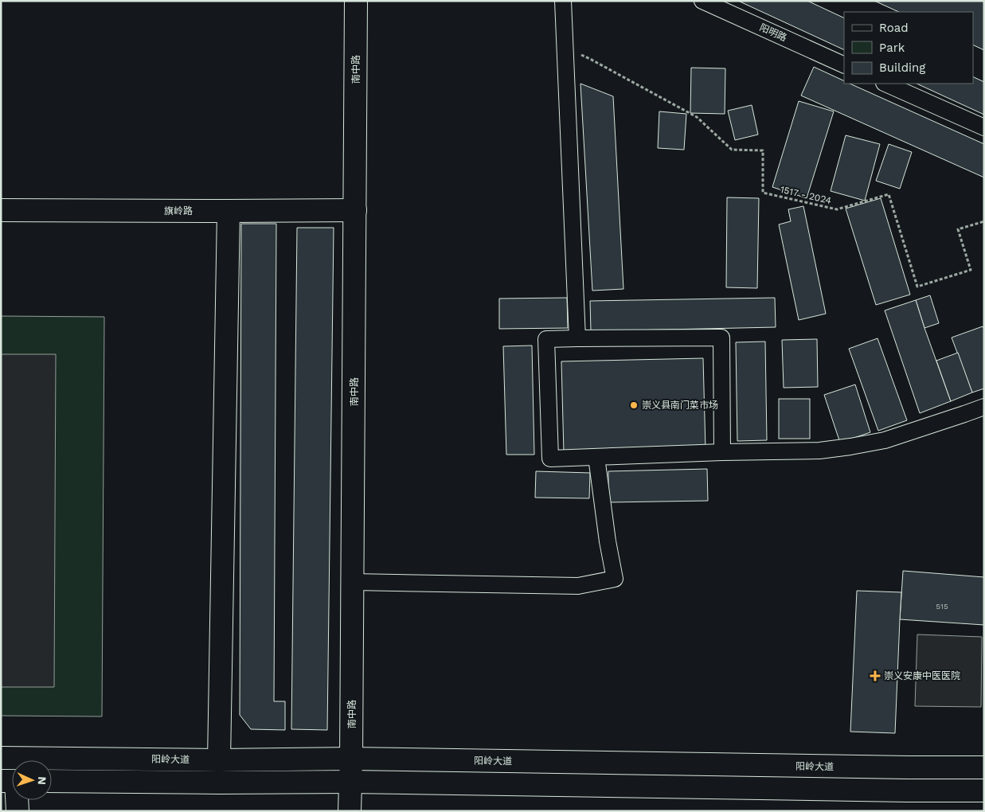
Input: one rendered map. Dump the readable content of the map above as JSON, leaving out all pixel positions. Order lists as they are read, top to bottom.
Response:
{
  "streets": {
    "main road": ["南中路", "旗岭路", "阳岭大道"],
    "street": ["阳明路"],
    "path": ["1517 - 2024"]
  },
  "crossings": [
    ["南中路", "旗岭路"],
    ["南中路", "阳岭大道"]
  ],
  "places": {
    "other": ["崇义县南门菜市场"],
    "health": ["崇义安康中医医院"]
  },
  "house_numbers": ["515"],
  "legend": ["Road", "Park", "Building"],
  "north": "right"
}
